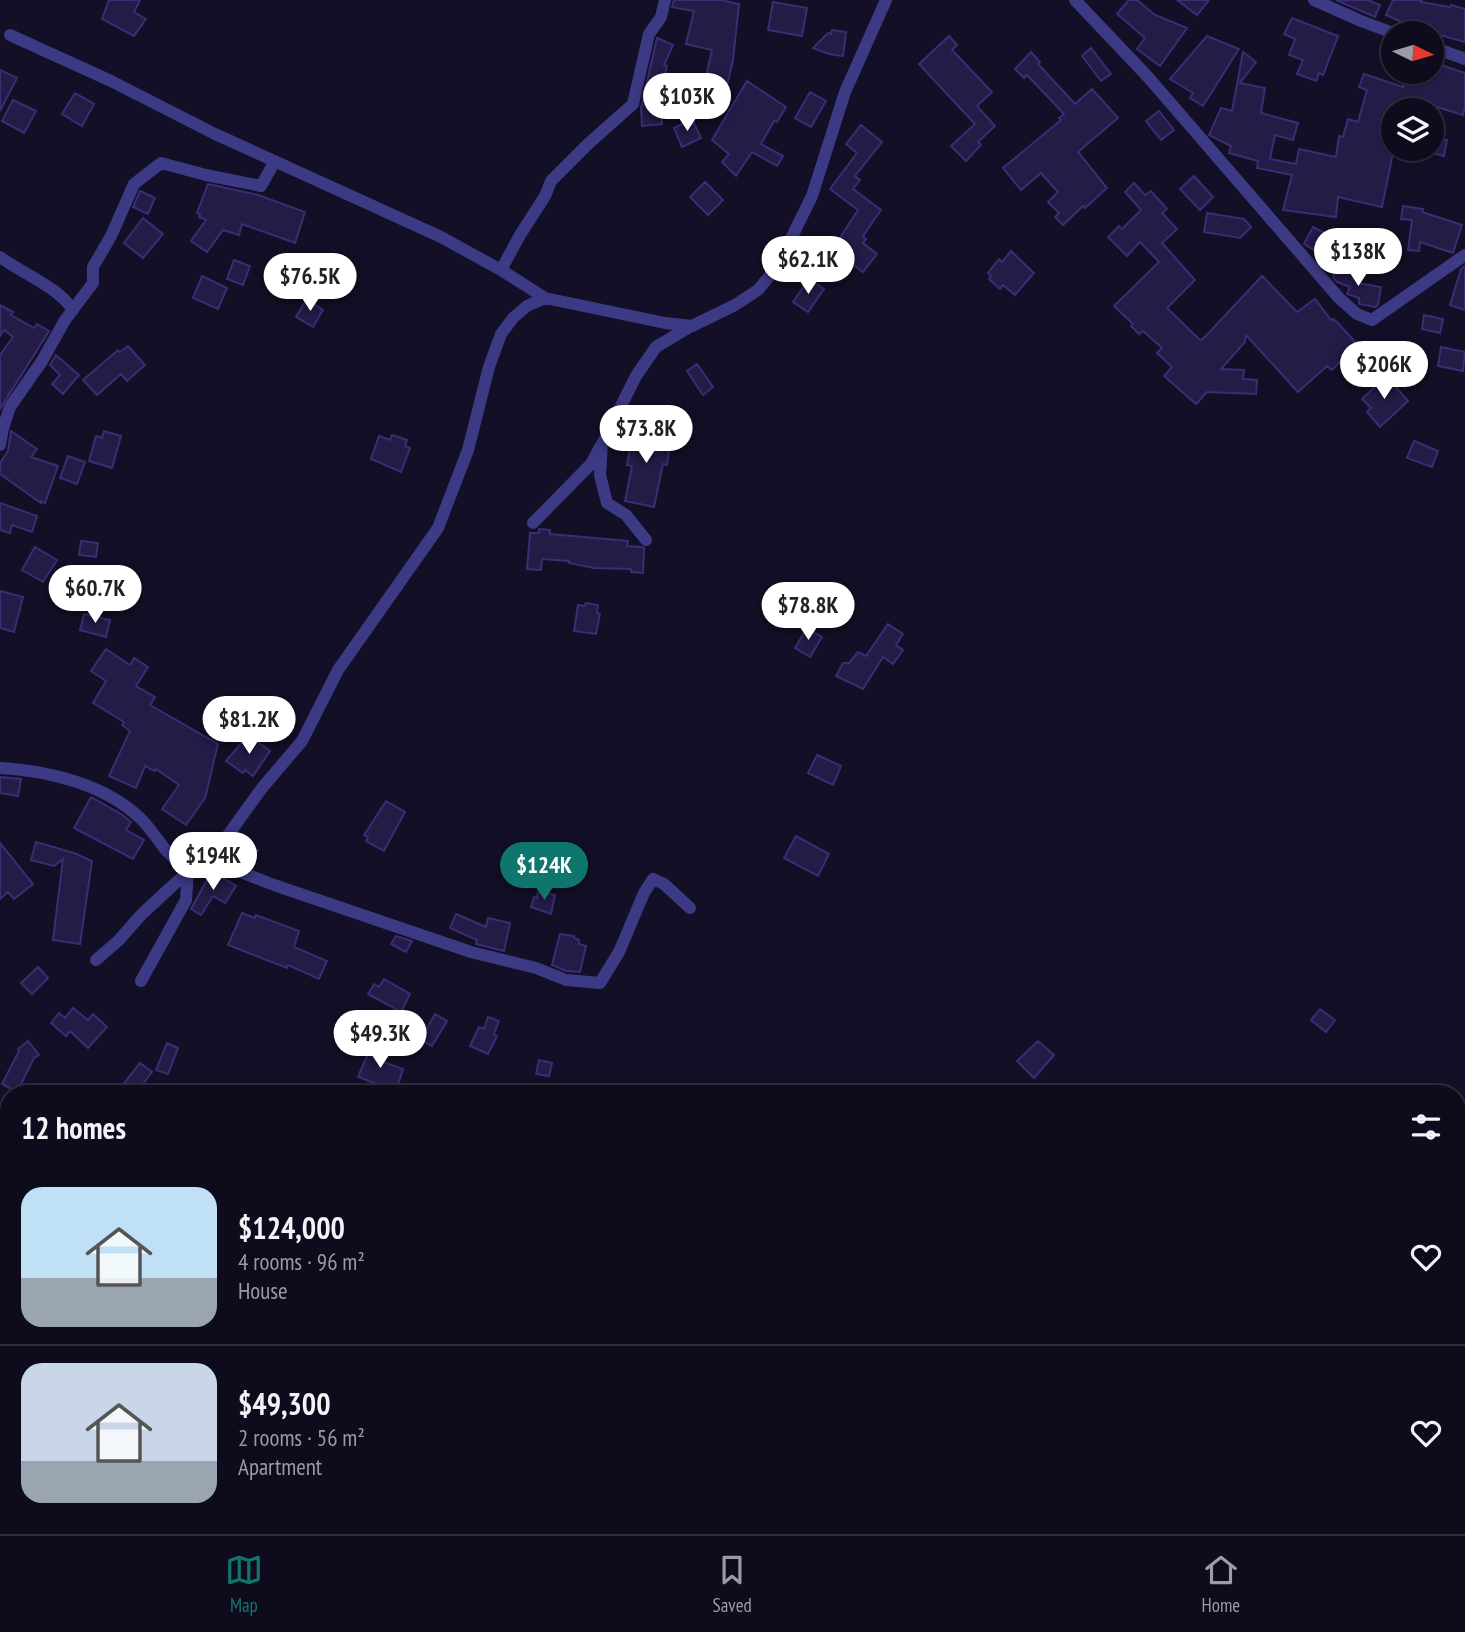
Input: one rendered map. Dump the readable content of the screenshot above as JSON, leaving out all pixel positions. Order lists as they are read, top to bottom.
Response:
{
  "north": "right",
  "page": {
    "price": [
      "$103K",
      "$138K",
      "$62.1K",
      "$76.5K",
      "$206K",
      "$73.8K",
      "$60.7K",
      "$78.8K",
      "$81.2K",
      "$194K",
      "$124K",
      "$49.3K"
    ],
    "heading": "12 homes",
    "list": [
      {
        "name": "$124,000",
        "note": "4 rooms · 96 m² · House"
      },
      {
        "name": "$49,300",
        "note": "2 rooms · 56 m² · Apartment"
      }
    ],
    "tabs": ["Map", "Saved", "Home"]
  }
}
